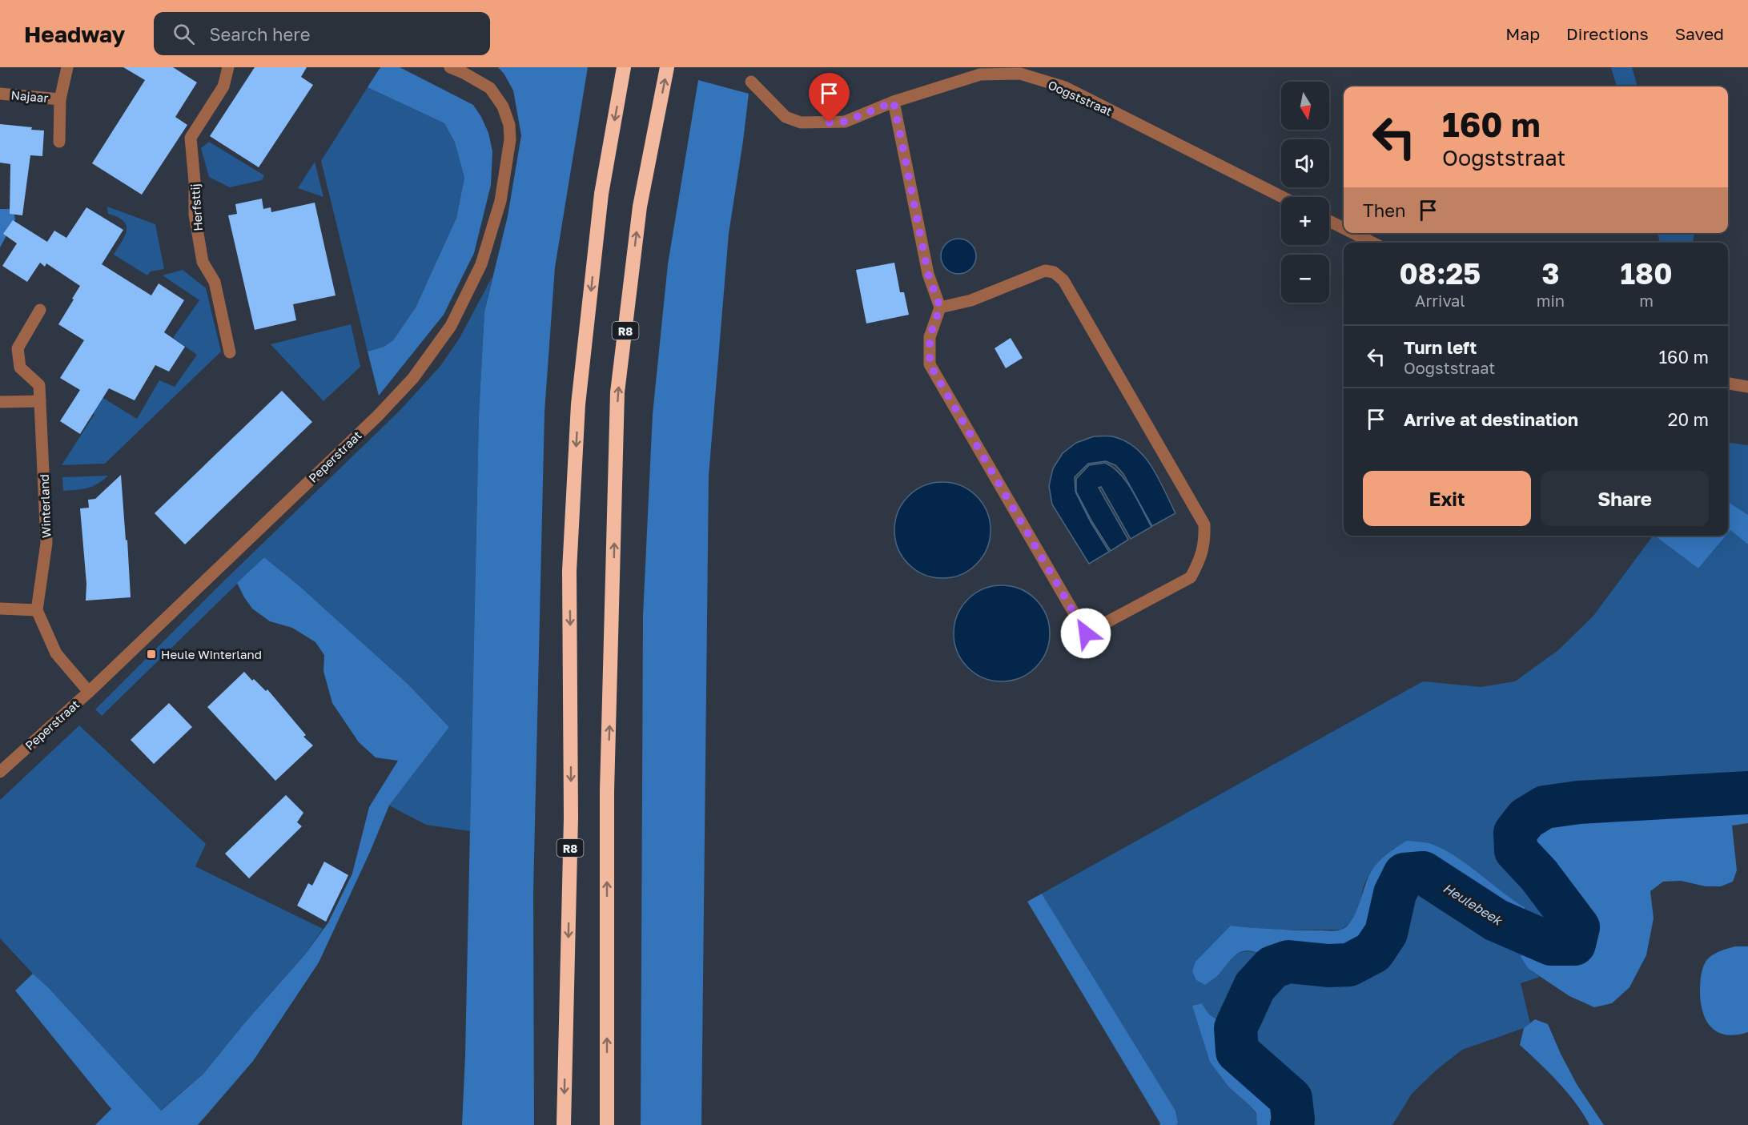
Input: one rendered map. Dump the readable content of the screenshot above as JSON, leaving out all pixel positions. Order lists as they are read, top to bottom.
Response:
{
  "streets": {
    "highway": ["R8"],
    "street": [
      "Najaar",
      "Oogststraat",
      "Herfsttij",
      "Peperstraat",
      "Winterland"
    ]
  },
  "water": ["Heulebeek"],
  "places": {
    "transit": ["Heule Winterland"]
  },
  "north": "bottom",
  "page": {
    "header": "Headway",
    "search": "Search here",
    "nav": ["Map", "Directions", "Saved"],
    "map_buttons": ["+", "−"],
    "turn": ["160 m", "Oogststraat"],
    "then": "Then",
    "eta": [
      "08:25",
      "Arrival",
      "3",
      "min",
      "180",
      "m"
    ],
    "list": [
      {
        "name": "Turn left",
        "note": "Oogststraat",
        "value": "160 m"
      },
      {
        "name": "Arrive at destination",
        "value": "20 m"
      }
    ],
    "buttons": ["Exit", "Share"]
  }
}
